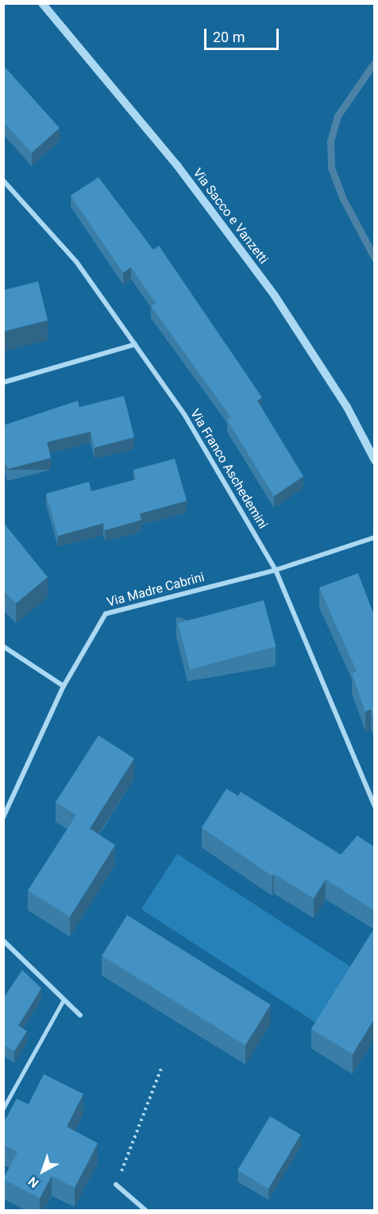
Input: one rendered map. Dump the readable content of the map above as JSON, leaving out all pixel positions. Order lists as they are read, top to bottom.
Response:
{
  "streets": {
    "street": ["Via Sacco e Vanzetti", "Via Franco Aschedemini", "Via Madre Cabrini"]
  },
  "crossings": [
    ["Via Franco Aschedemini", "Via Madre Cabrini"]
  ],
  "scale_bar": "20 m",
  "north": "bottom left"
}
